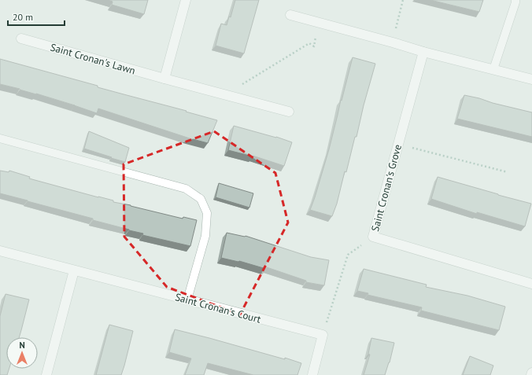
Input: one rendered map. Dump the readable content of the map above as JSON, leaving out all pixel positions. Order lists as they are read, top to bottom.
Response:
{
  "streets": {
    "street": ["Saint Cronan's Lawn", "Saint Cronan's Grove", "Saint Cronan's Court"]
  },
  "scale_bar": "20 m",
  "north": "top"
}
